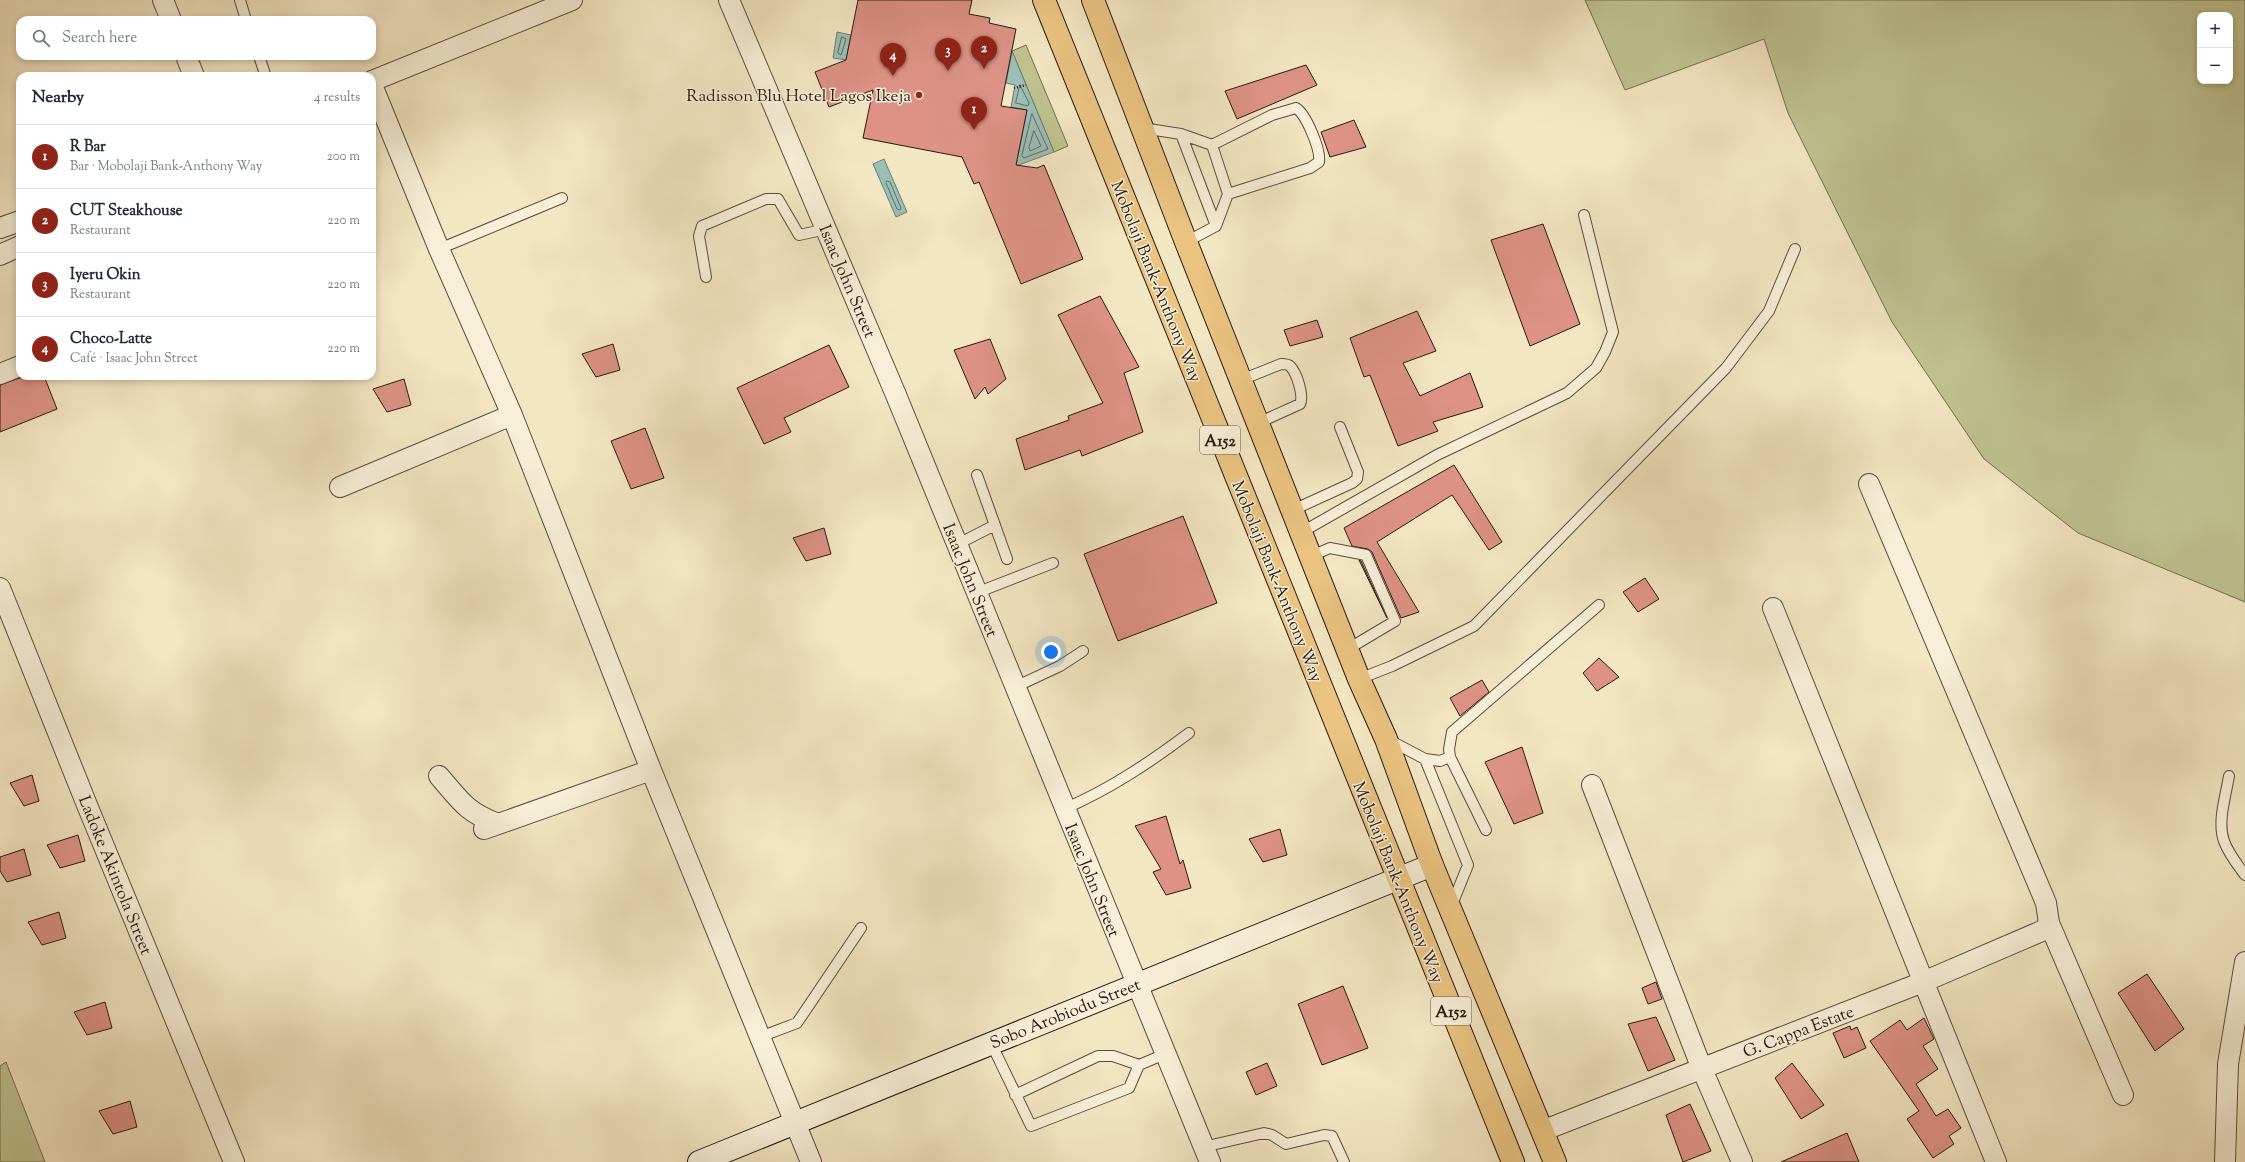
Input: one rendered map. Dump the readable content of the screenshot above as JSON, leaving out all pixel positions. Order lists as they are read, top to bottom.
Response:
{
  "streets": {
    "main road": ["Mobolaji Bank-Anthony Way", "A152"],
    "street": [
      "Isaac John Street",
      "Ladoke Akintola Street",
      "Sobo Arobiodu Street",
      "G. Cappa Estate"
    ]
  },
  "crossings": [
    ["Isaac John Street", "Sobo Arobiodu Street"],
    ["Mobolaji Bank-Anthony Way", "Sobo Arobiodu Street"],
    ["A152", "Sobo Arobiodu Street"],
    ["A152", "G. Cappa Estate"]
  ],
  "places": ["Radisson Blu Hotel Lagos Ikeja"],
  "page": {
    "map_buttons": ["+", "−"],
    "search": "Search here",
    "pins": [
      "2",
      "3",
      "4",
      "1"
    ],
    "heading": ["Nearby", "4 results"],
    "list": [
      {
        "mark": "1",
        "name": "R Bar",
        "note": "Bar · Mobolaji Bank-Anthony Way",
        "value": "200 m"
      },
      {
        "mark": "2",
        "name": "CUT Steakhouse",
        "note": "Restaurant",
        "value": "220 m"
      },
      {
        "mark": "3",
        "name": "Iyeru Okin",
        "note": "Restaurant",
        "value": "220 m"
      },
      {
        "mark": "4",
        "name": "Choco-Latte",
        "note": "Café · Isaac John Street",
        "value": "220 m"
      }
    ]
  }
}
